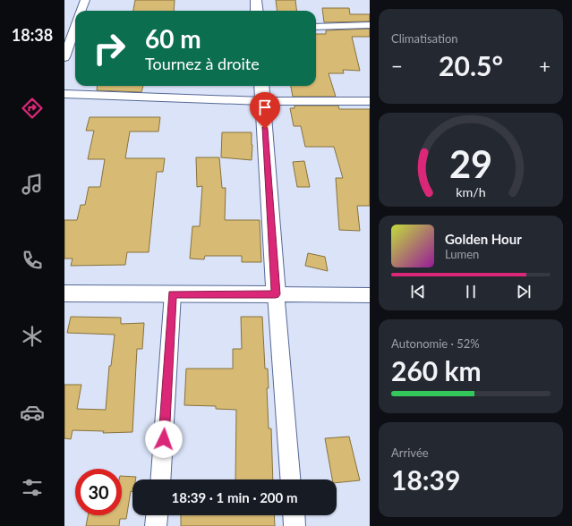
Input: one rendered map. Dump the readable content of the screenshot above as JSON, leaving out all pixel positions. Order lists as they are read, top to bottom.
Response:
{
  "page": {
    "tabs": "18:38",
    "tile": [
      "Climatisation",
      ["Autonomie · 52%", "260 km"],
      ["Arrivée", "18:39"]
    ],
    "turn": ["60 m", "Tournez à droite"],
    "heat": ["−", "20.5°", "+"],
    "song": ["Golden Hour", "Lumen"],
    "limit": "30",
    "trip": "18:39 · 1 min · 200 m",
    "gauge": ["29", "km/h"]
  }
}
